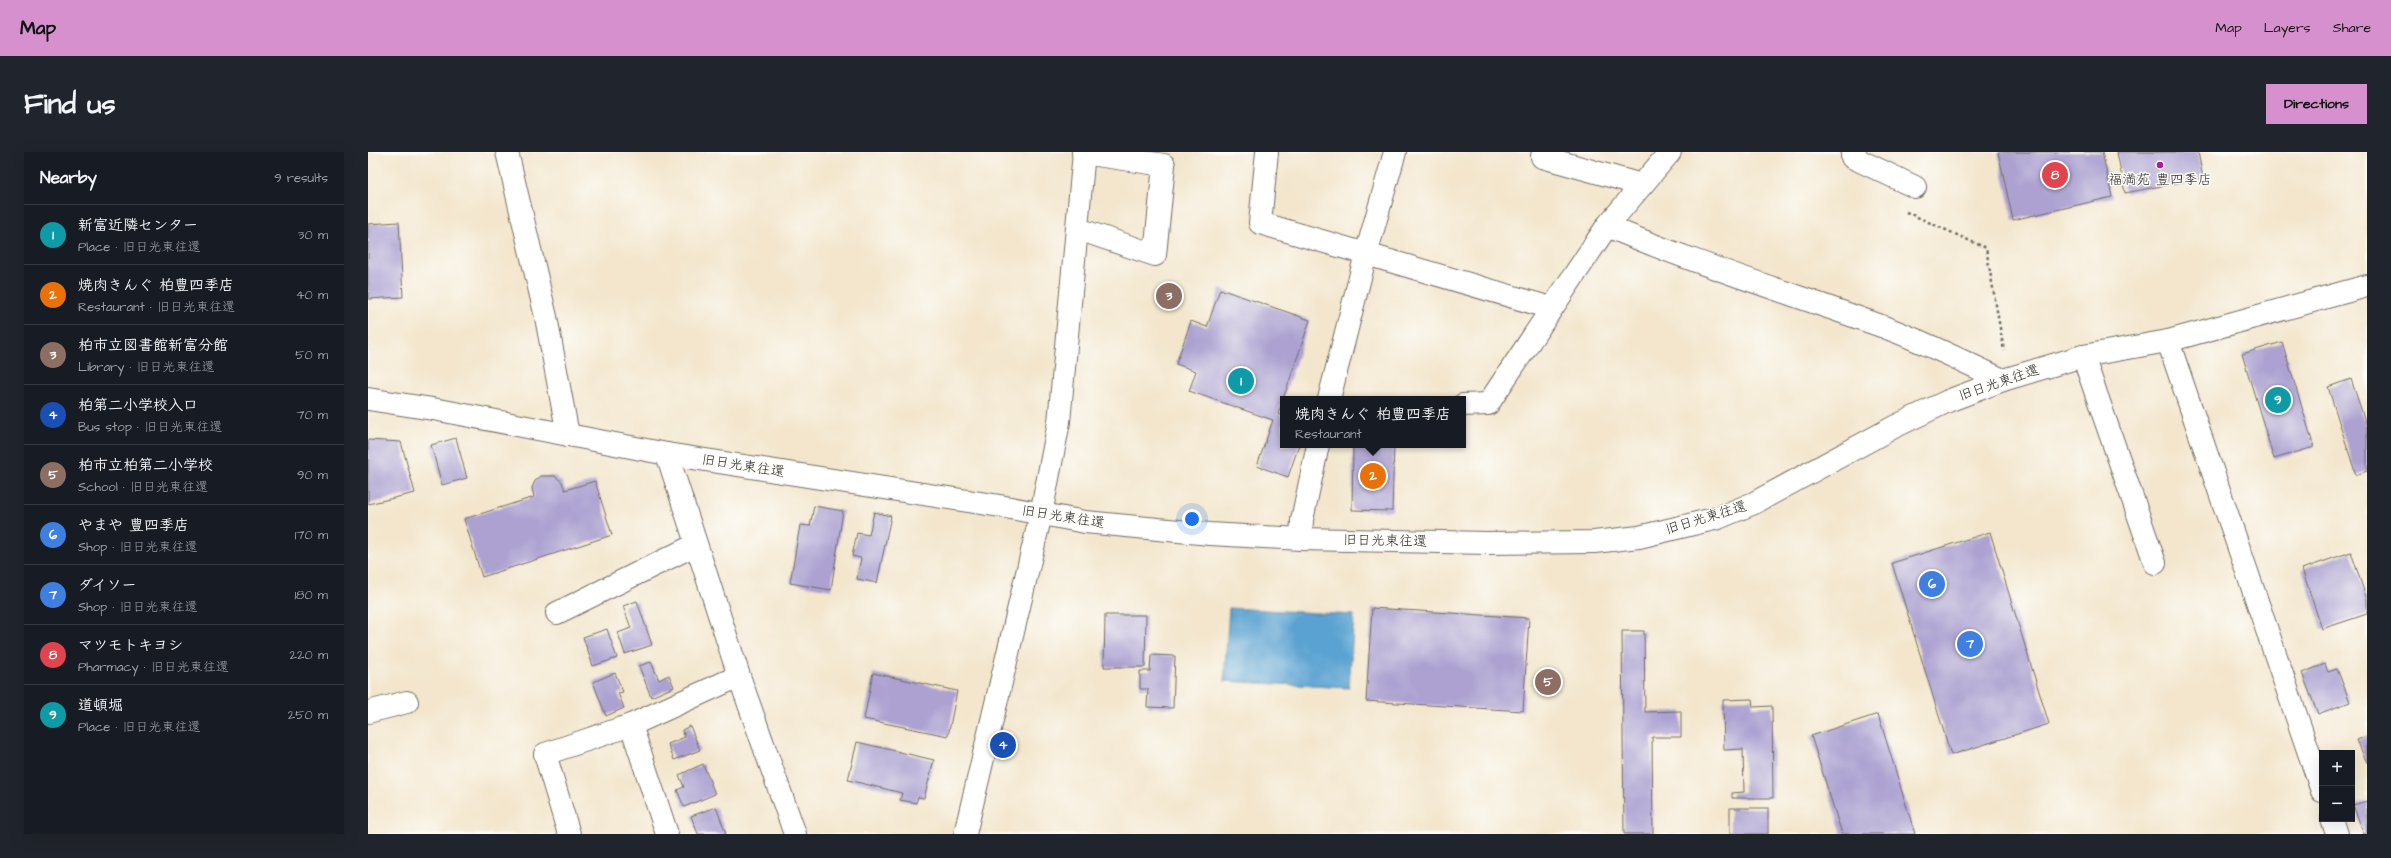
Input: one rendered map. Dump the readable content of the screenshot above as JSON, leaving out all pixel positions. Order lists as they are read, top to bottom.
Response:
{
  "streets": {
    "street": ["旧日光東往還"]
  },
  "places": ["福満苑 豊四季店"],
  "page": {
    "header": "Map",
    "nav": ["Map", "Layers", "Share"],
    "buttons": "Directions",
    "title": "Find us",
    "heading": ["Nearby", "9 results"],
    "pins": [
      "8",
      "3",
      "1",
      "9",
      "2",
      "6",
      "7",
      "5",
      "4"
    ],
    "list": [
      {
        "mark": "1",
        "name": "新富近隣センター",
        "note": "Place · 旧日光東往還",
        "value": "30 m"
      },
      {
        "mark": "2",
        "name": "焼肉きんぐ 柏豊四季店",
        "note": "Restaurant · 旧日光東往還",
        "value": "40 m"
      },
      {
        "mark": "3",
        "name": "柏市立図書館新富分館",
        "note": "Library · 旧日光東往還",
        "value": "50 m"
      },
      {
        "mark": "4",
        "name": "柏第二小学校入口",
        "note": "Bus stop · 旧日光東往還",
        "value": "70 m"
      },
      {
        "mark": "5",
        "name": "柏市立柏第二小学校",
        "note": "School · 旧日光東往還",
        "value": "90 m"
      },
      {
        "mark": "6",
        "name": "やまや 豊四季店",
        "note": "Shop · 旧日光東往還",
        "value": "170 m"
      },
      {
        "mark": "7",
        "name": "ダイソー",
        "note": "Shop · 旧日光東往還",
        "value": "180 m"
      },
      {
        "mark": "8",
        "name": "マツモトキヨシ",
        "note": "Pharmacy · 旧日光東往還",
        "value": "220 m"
      },
      {
        "mark": "9",
        "name": "道頓堀",
        "note": "Place · 旧日光東往還",
        "value": "250 m"
      }
    ],
    "popup": ["焼肉きんぐ 柏豊四季店", "Restaurant"],
    "map_buttons": ["+", "−"]
  }
}
